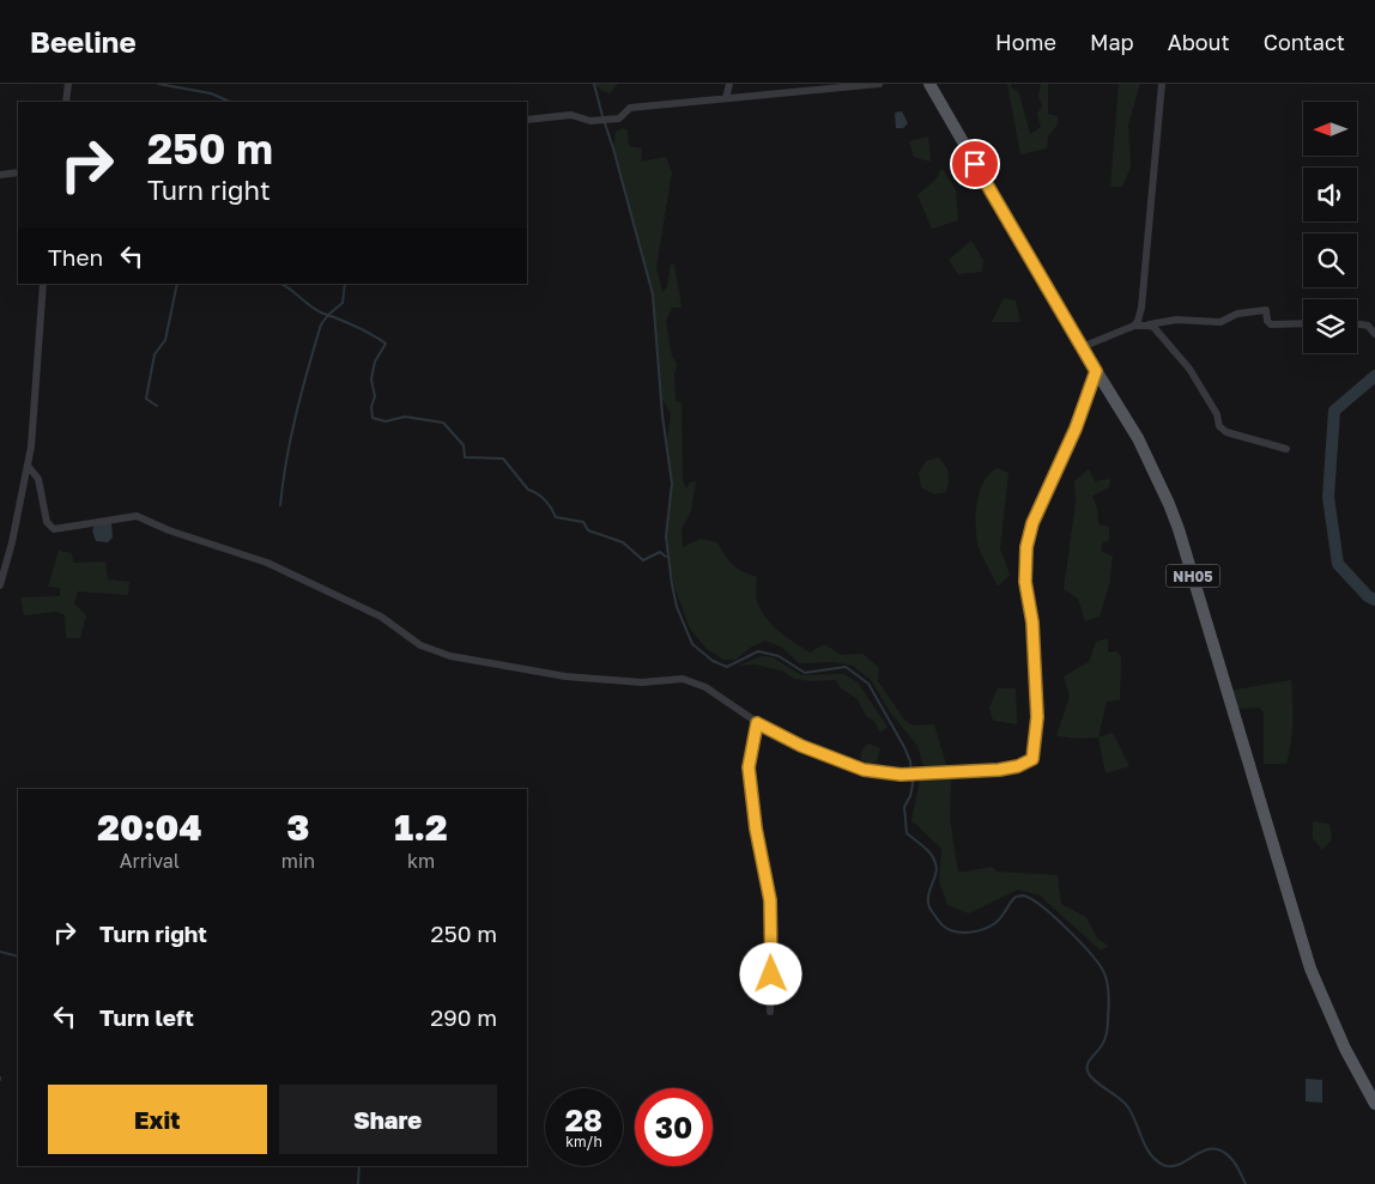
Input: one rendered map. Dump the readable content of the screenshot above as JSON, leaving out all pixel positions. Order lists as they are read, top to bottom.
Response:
{
  "streets": {
    "main road": ["NH05"]
  },
  "north": "left",
  "page": {
    "header": "Beeline",
    "nav": [
      "Home",
      "Map",
      "About",
      "Contact"
    ],
    "turn": ["250 m", "Turn right"],
    "then": "Then",
    "eta": [
      "20:04",
      "Arrival",
      "3",
      "min",
      "1.2",
      "km"
    ],
    "list": [
      {
        "name": "Turn right",
        "value": "250 m"
      },
      {
        "name": "Turn left",
        "value": "290 m"
      }
    ],
    "buttons": ["Exit", "Share"],
    "speed": "28 km/h",
    "limit": "30"
  }
}
